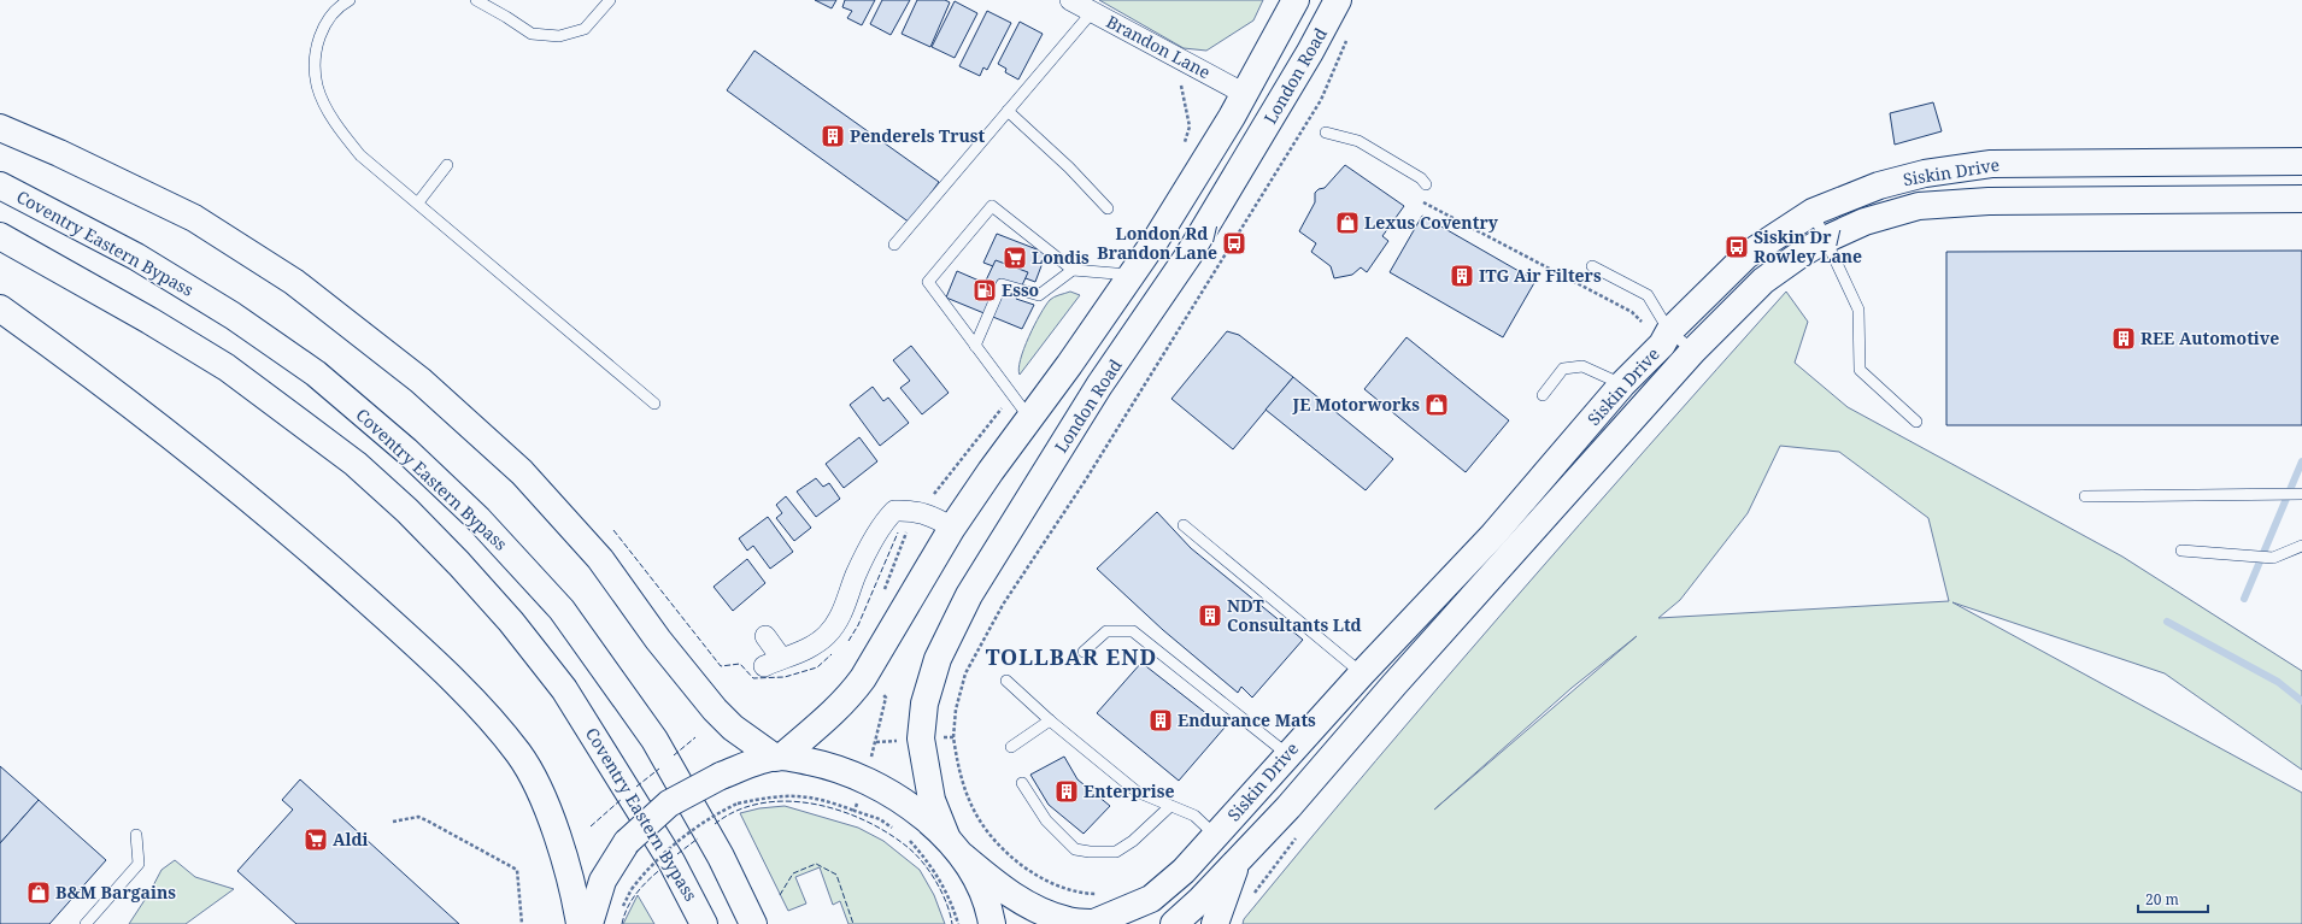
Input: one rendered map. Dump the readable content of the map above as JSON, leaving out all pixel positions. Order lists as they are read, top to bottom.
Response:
{
  "streets": {
    "main road": ["London Road", "Siskin Drive", "Coventry Eastern Bypass"],
    "street": ["Brandon Lane"]
  },
  "crossings": [
    ["Brandon Lane", "London Road"]
  ],
  "districts": ["TOLLBAR END"],
  "places": {
    "building": [
      "Penderels Trust",
      "ITG Air Filters",
      "REE Automotive",
      "NDT Consultants Ltd",
      "Endurance Mats",
      "Enterprise"
    ],
    "shop": ["Lexus Coventry", "JE Motorworks", "B&M Bargains"],
    "bus stop": ["London Rd / Brandon Lane", "Siskin Dr / Rowley Lane"],
    "supermarket": ["Londis", "Aldi"],
    "fuel station": ["Esso"]
  },
  "scale_bar": "20 m"
}
